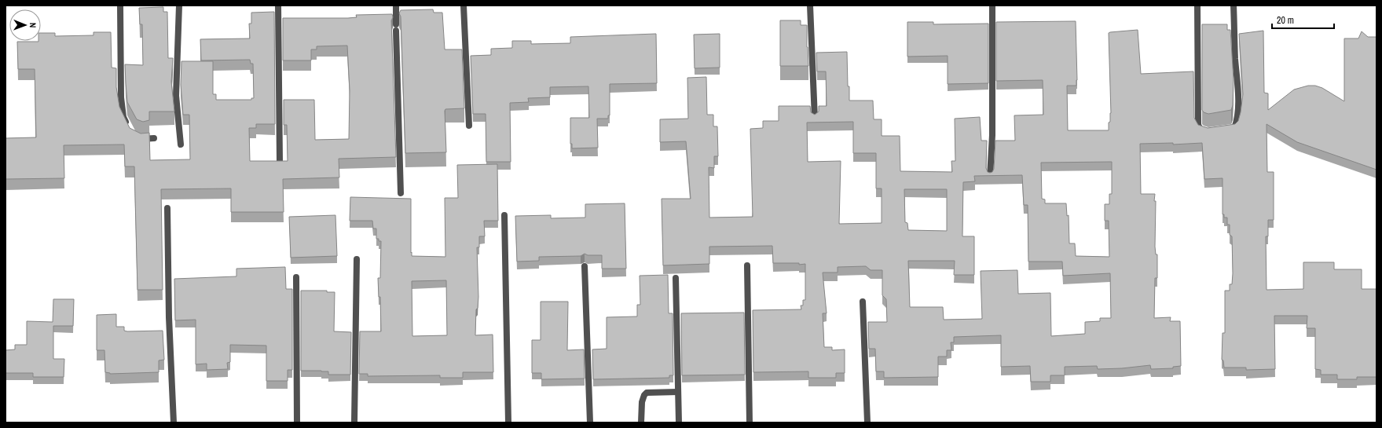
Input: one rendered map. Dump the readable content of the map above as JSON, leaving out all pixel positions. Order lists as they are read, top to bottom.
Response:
{
  "scale_bar": "20 m",
  "north": "right"
}
